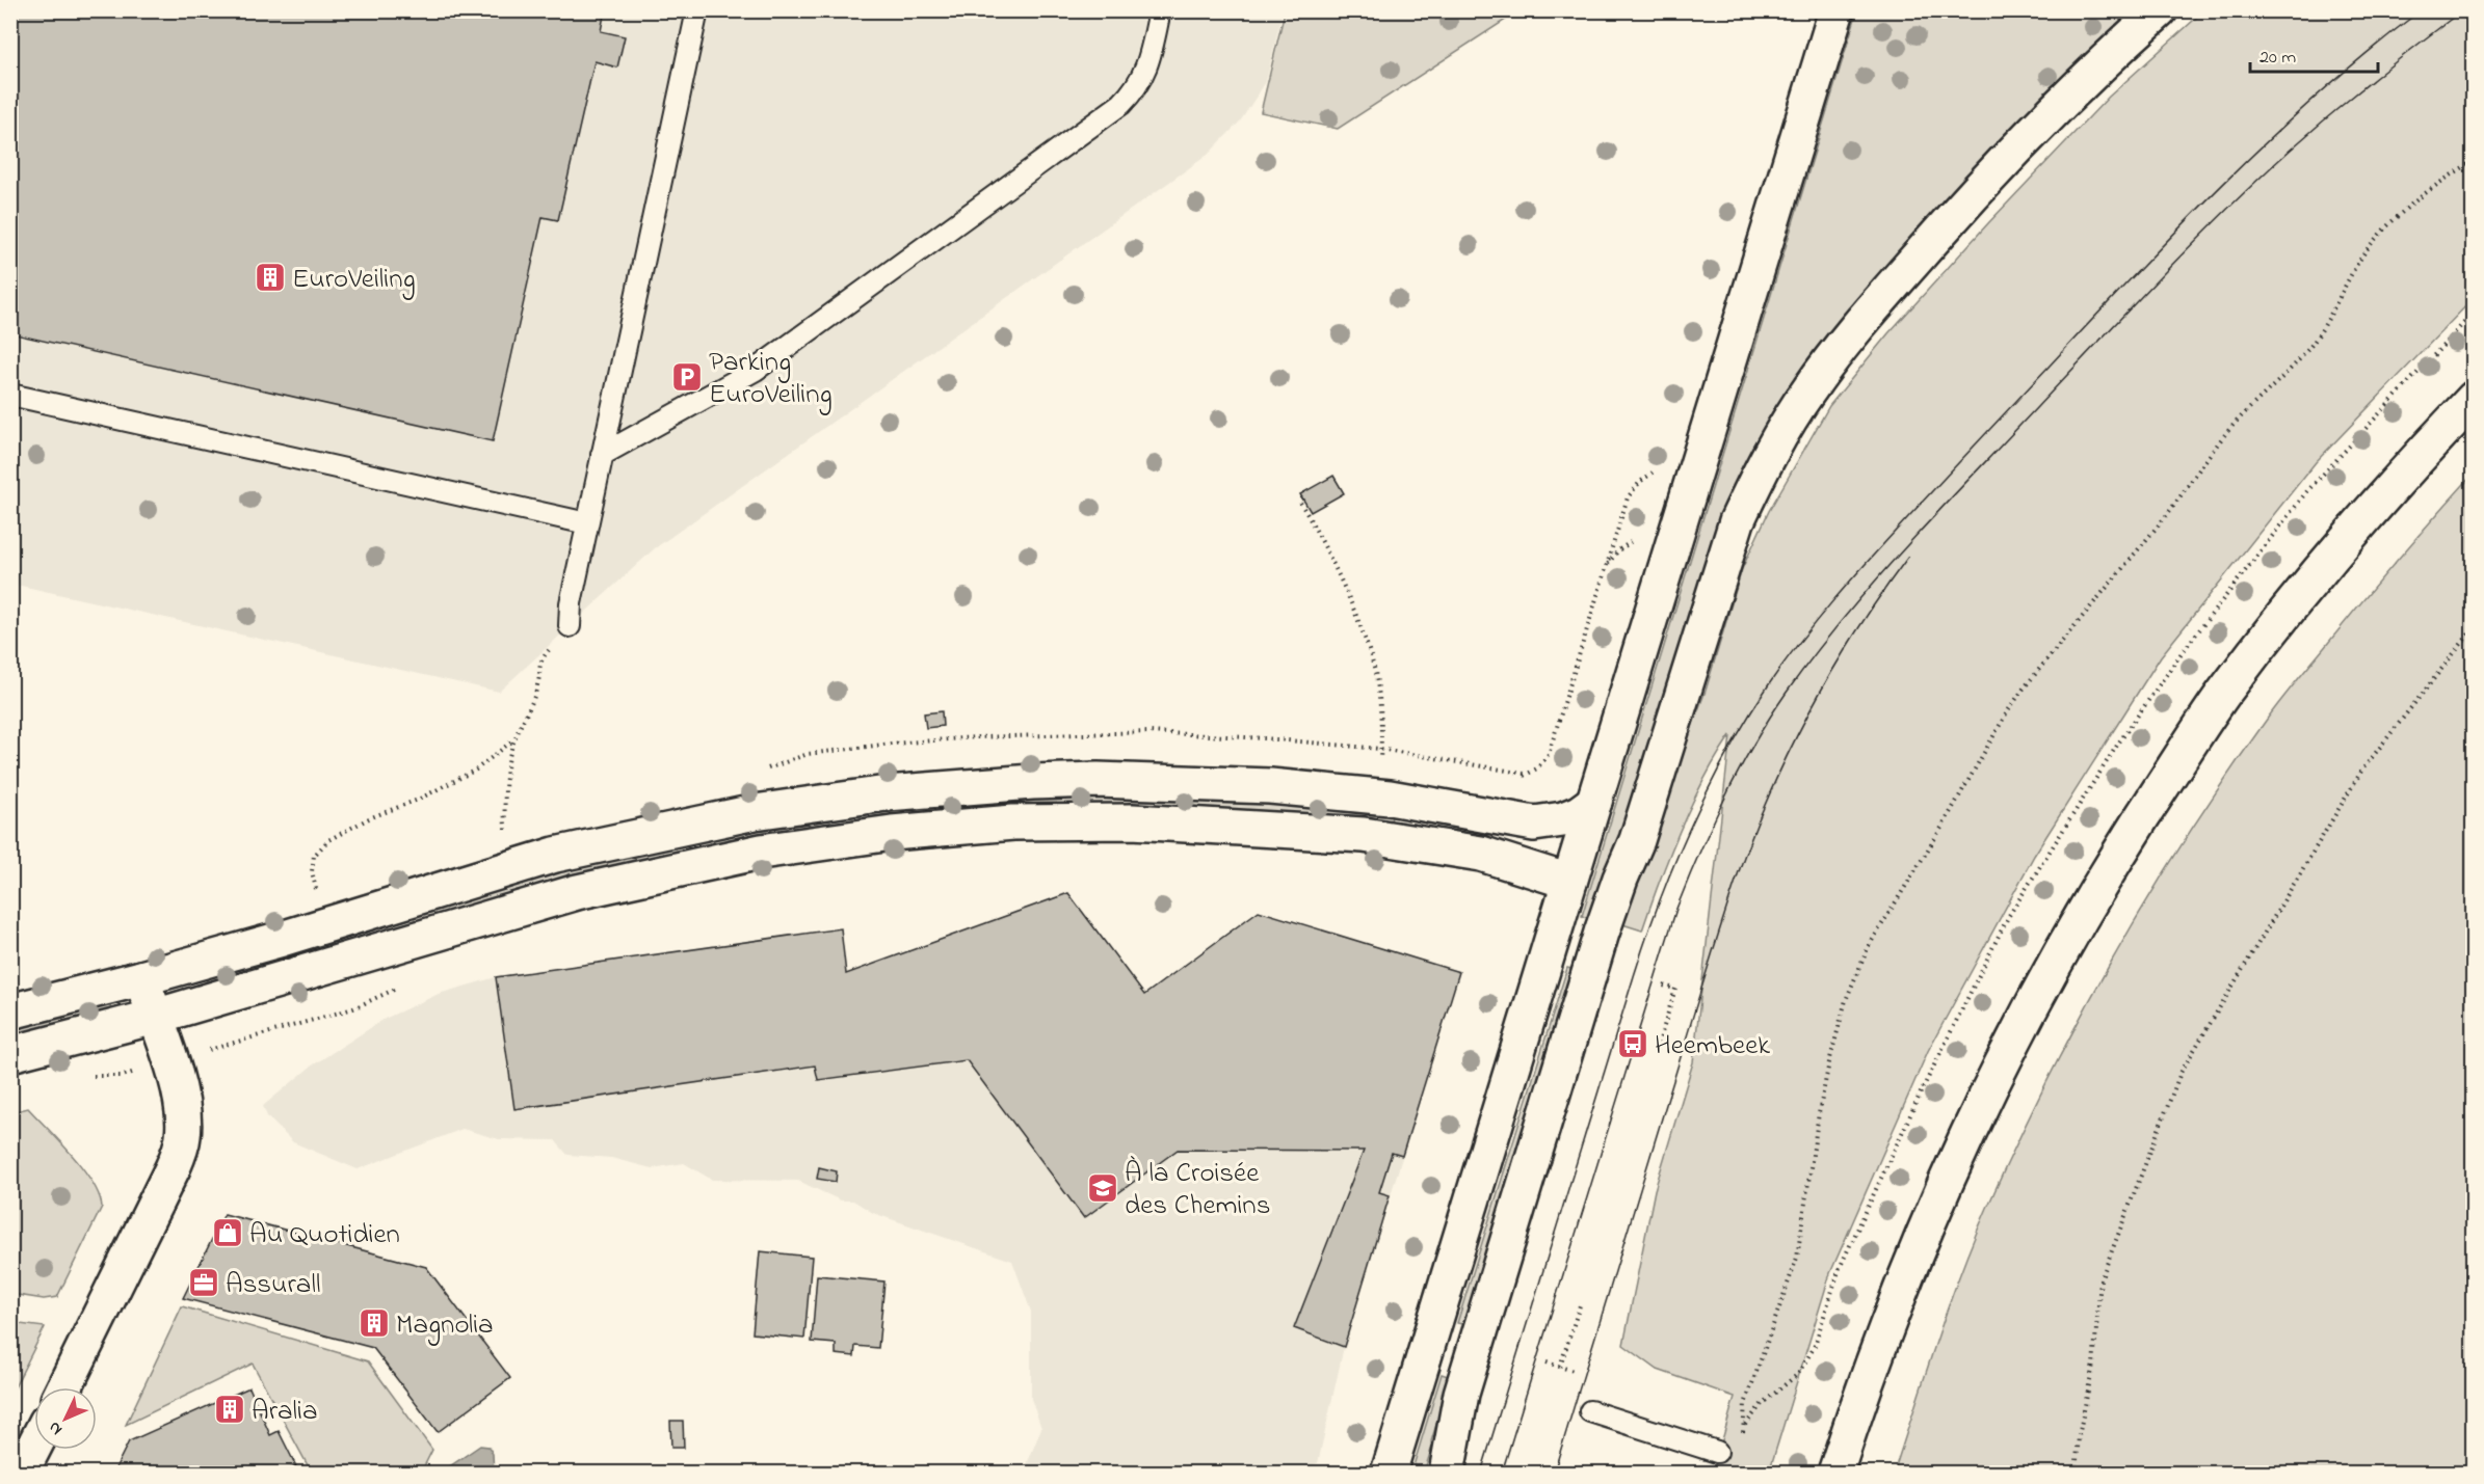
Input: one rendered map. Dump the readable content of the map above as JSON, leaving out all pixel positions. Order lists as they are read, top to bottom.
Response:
{
  "places": {
    "building": ["EuroVeiling", "Magnolia", "Aralia"],
    "parking": ["Parking EuroVeiling"],
    "bus stop": ["Heembeek"],
    "school or university": ["À la Croisée des Chemins"],
    "shop": ["Au Quotidien"],
    "office": ["Assurall"]
  },
  "scale_bar": "20 m",
  "north": "bottom left"
}
